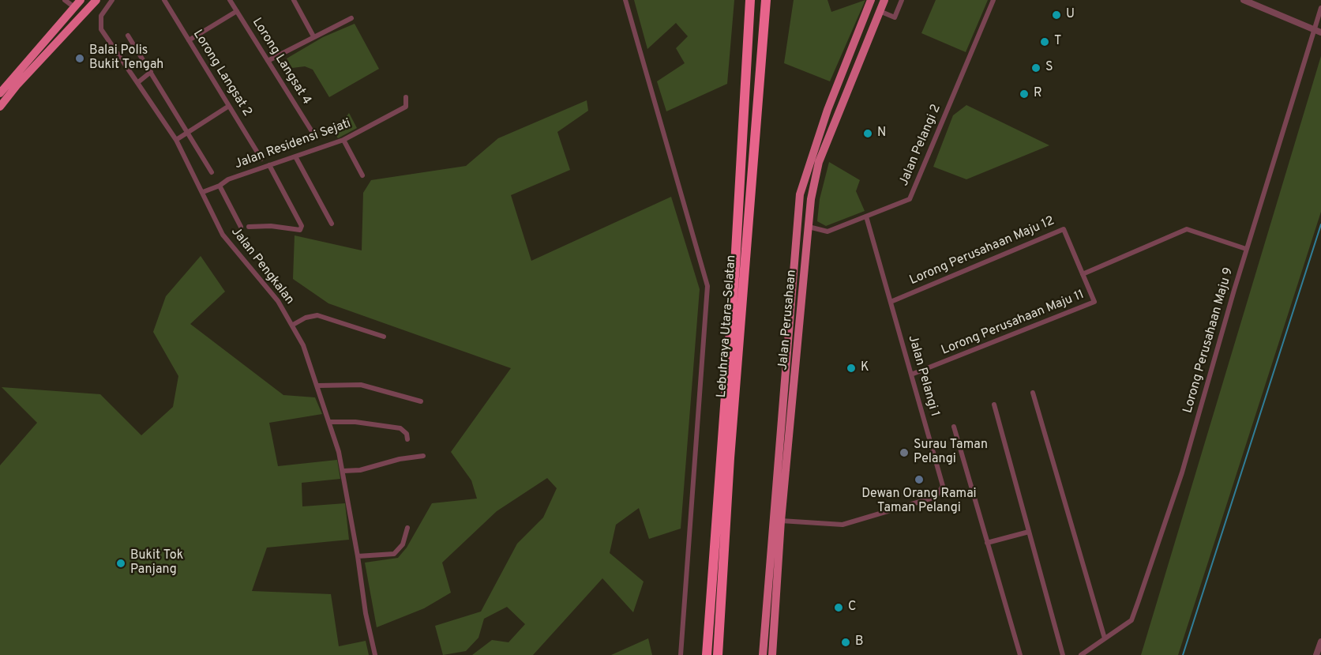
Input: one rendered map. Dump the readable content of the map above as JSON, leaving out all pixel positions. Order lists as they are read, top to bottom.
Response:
{
  "streets": {
    "highway": ["Lebuhraya Utara–Selatan"],
    "main road": ["Jalan Perusahaan"],
    "street": [
      "Lorong Langsat 4",
      "Lorong Langsat 2",
      "Jalan Residensi Sejati",
      "Jalan Pelangi 2",
      "Lorong Perusahaan Maju 12",
      "Jalan Pengkalan",
      "Lorong Perusahaan Maju 11",
      "Lorong Perusahaan Maju 9",
      "Jalan Pelangi 1"
    ]
  },
  "crossings": [
    ["Jalan Residensi Sejati", "Jalan Pengkalan"],
    ["Jalan Pelangi 2", "Jalan Perusahaan"],
    ["Jalan Pelangi 2", "Jalan Pelangi 1"],
    ["Lorong Perusahaan Maju 12", "Lorong Perusahaan Maju 11"],
    ["Lorong Perusahaan Maju 12", "Jalan Pelangi 1"],
    ["Jalan Perusahaan", "Jalan Pelangi 1"],
    ["Lorong Perusahaan Maju 11", "Jalan Pelangi 1"]
  ],
  "places": [
    "U",
    "T",
    "Balai Polis Bukit Tengah",
    "S",
    "R",
    "N",
    "K",
    "Surau Taman Pelangi",
    "Dewan Orang Ramai Taman Pelangi",
    "Bukit Tok Panjang",
    "C",
    "B"
  ]
}
